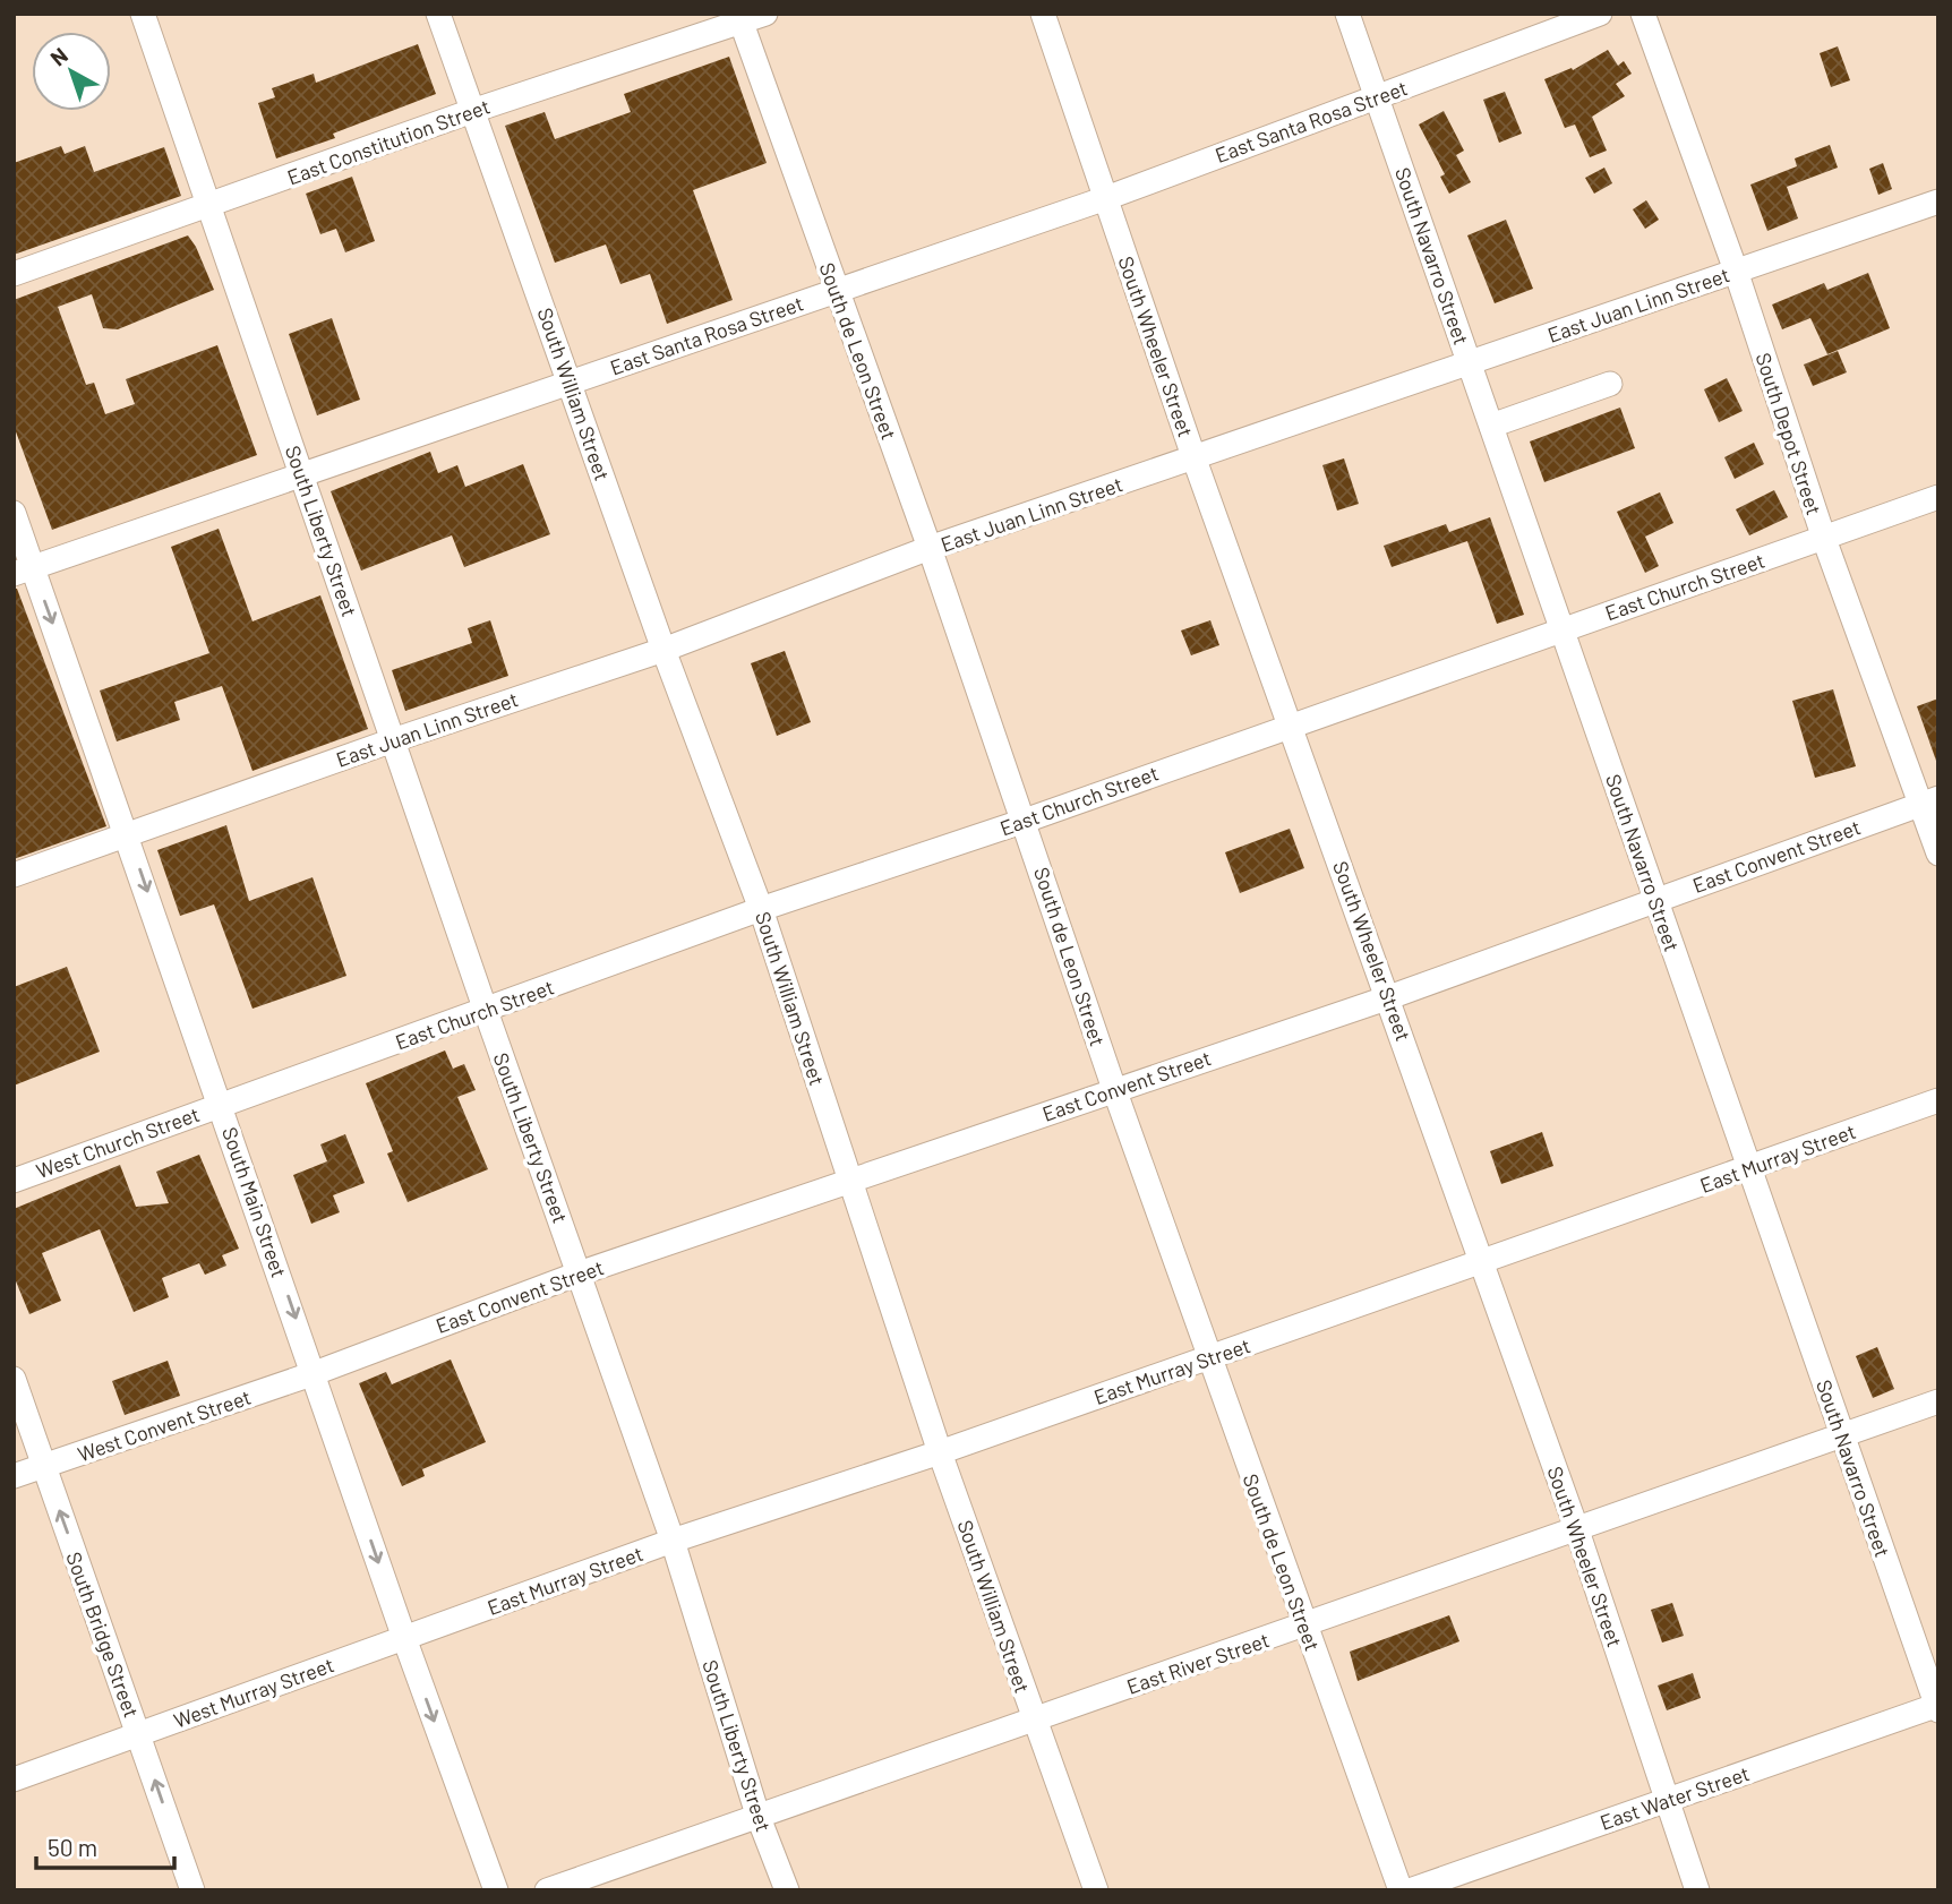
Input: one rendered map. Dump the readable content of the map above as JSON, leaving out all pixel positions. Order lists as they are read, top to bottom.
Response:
{
  "streets": {
    "street": [
      "East Santa Rosa Street",
      "East Constitution Street",
      "South Navarro Street",
      "East Juan Linn Street",
      "South Wheeler Street",
      "South de Leon Street",
      "South William Street",
      "South Depot Street",
      "South Liberty Street",
      "East Church Street",
      "East Convent Street",
      "West Church Street",
      "East Murray Street",
      "South Main Street",
      "West Convent Street",
      "South Bridge Street",
      "East River Street",
      "West Murray Street",
      "East Water Street"
    ]
  },
  "crossings": [
    ["East Santa Rosa Street", "South Navarro Street"],
    ["East Santa Rosa Street", "South Wheeler Street"],
    ["East Santa Rosa Street", "South de Leon Street"],
    ["East Santa Rosa Street", "South William Street"],
    ["East Santa Rosa Street", "South Liberty Street"],
    ["East Santa Rosa Street", "South Main Street"],
    ["East Constitution Street", "South de Leon Street"],
    ["East Constitution Street", "South William Street"],
    ["East Constitution Street", "South Liberty Street"],
    ["South Navarro Street", "East Juan Linn Street"],
    ["South Navarro Street", "East Church Street"],
    ["South Navarro Street", "East Convent Street"],
    ["South Navarro Street", "East Murray Street"],
    ["South Navarro Street", "East River Street"],
    ["South Navarro Street", "East Water Street"],
    ["East Juan Linn Street", "South Wheeler Street"],
    ["East Juan Linn Street", "South de Leon Street"],
    ["East Juan Linn Street", "South William Street"],
    ["East Juan Linn Street", "South Depot Street"],
    ["East Juan Linn Street", "South Liberty Street"],
    ["East Juan Linn Street", "South Main Street"],
    ["South Wheeler Street", "East Church Street"],
    ["South Wheeler Street", "East Convent Street"],
    ["South Wheeler Street", "East Murray Street"],
    ["South Wheeler Street", "East River Street"],
    ["South Wheeler Street", "East Water Street"],
    ["South de Leon Street", "East Church Street"],
    ["South de Leon Street", "East Convent Street"],
    ["South de Leon Street", "East Murray Street"],
    ["South de Leon Street", "East River Street"],
    ["South William Street", "East Church Street"],
    ["South William Street", "East Convent Street"],
    ["South William Street", "East Murray Street"],
    ["South William Street", "East River Street"],
    ["South Depot Street", "East Church Street"],
    ["South Depot Street", "East Convent Street"],
    ["South Liberty Street", "East Church Street"],
    ["South Liberty Street", "East Convent Street"],
    ["South Liberty Street", "East Murray Street"],
    ["South Liberty Street", "East River Street"],
    ["East Church Street", "West Church Street"],
    ["East Church Street", "South Main Street"],
    ["East Convent Street", "South Main Street"],
    ["East Convent Street", "West Convent Street"],
    ["West Church Street", "South Main Street"],
    ["East Murray Street", "South Main Street"],
    ["East Murray Street", "West Murray Street"],
    ["South Main Street", "West Convent Street"],
    ["South Main Street", "West Murray Street"],
    ["West Convent Street", "South Bridge Street"],
    ["South Bridge Street", "West Murray Street"]
  ],
  "one_way": ["South Main Street", "South Bridge Street"],
  "scale_bar": "50 m",
  "north": "top left"
}
